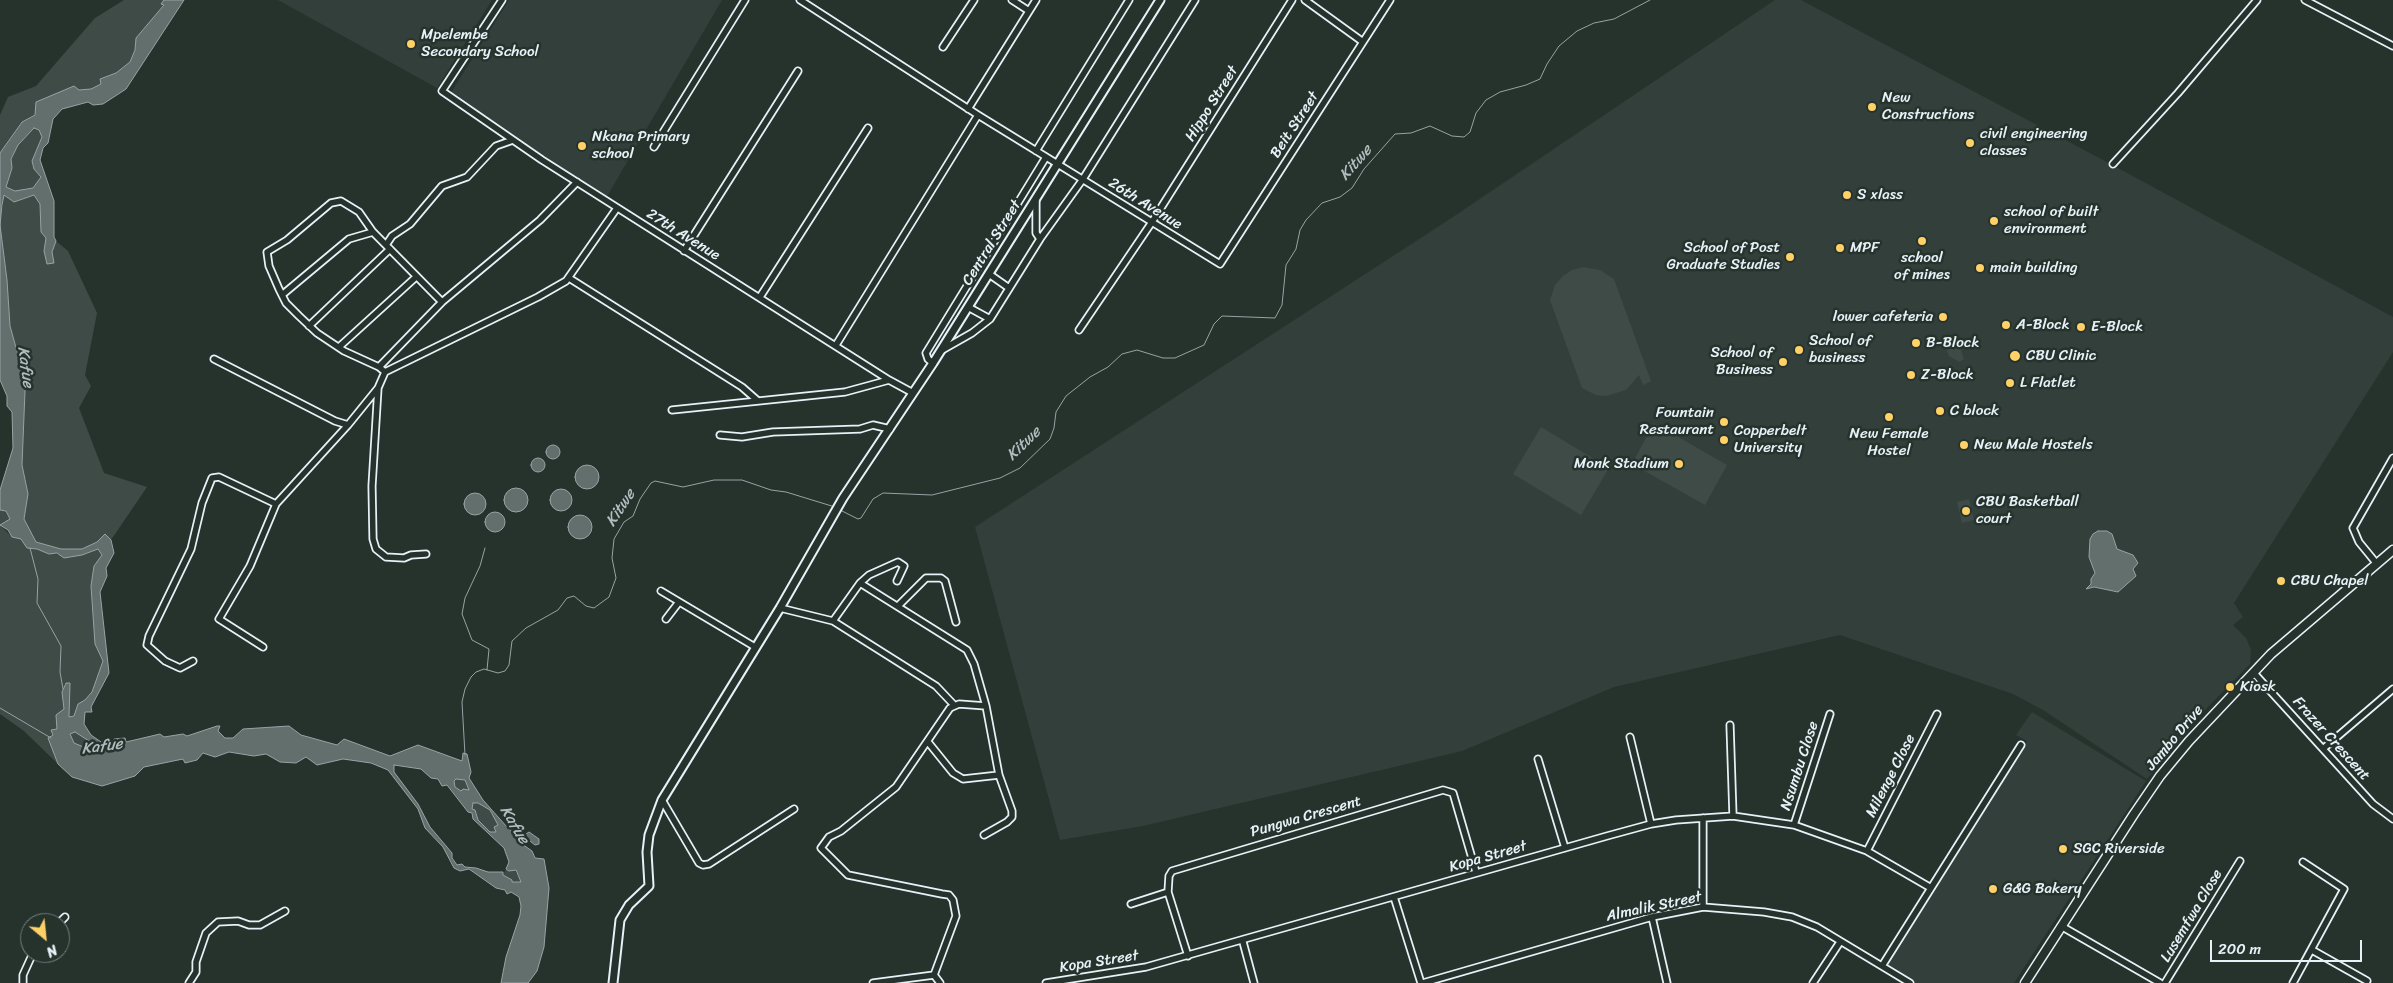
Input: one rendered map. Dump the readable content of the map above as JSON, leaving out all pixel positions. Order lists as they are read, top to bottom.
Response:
{
  "streets": {
    "main road": ["Jambo Drive"],
    "street": [
      "Hippo Street",
      "Beit Street",
      "26th Avenue",
      "27th Avenue",
      "Central Street",
      "Frazer Crescent",
      "Nsumbu Close",
      "Milenge Close",
      "Pungwa Crescent",
      "Kopa Street",
      "Almalik Street",
      "Lusemfwa Close"
    ]
  },
  "crossings": [
    ["Hippo Street", "26th Avenue"],
    ["Beit Street", "26th Avenue"],
    ["26th Avenue", "Central Street"],
    ["27th Avenue", "Central Street"],
    ["Jambo Drive", "Frazer Crescent"],
    ["Nsumbu Close", "Kopa Street"],
    ["Milenge Close", "Kopa Street"],
    ["Pungwa Crescent", "Kopa Street"]
  ],
  "water": ["Kitwe", "Kafue"],
  "places": [
    "Mpelembe Secondary School",
    "New Constructions",
    "civil engineering classes",
    "Nkana Primary school",
    "S xlass",
    "school of built environment",
    "school of mines",
    "MPF",
    "School of Post Graduate Studies",
    "main building",
    "lower cafeteria",
    "A-Block",
    "E-Block",
    "B-Block",
    "School of business",
    "CBU Clinic",
    "School of Business",
    "Z-Block",
    "L Flatlet",
    "C block",
    "New Female Hostel",
    "Fountain Restaurant",
    "Copperbelt University",
    "New Male Hostels",
    "Monk Stadium",
    "CBU Basketball court",
    "CBU Chapel",
    "Kiosk",
    "SGC Riverside",
    "G&G Bakery"
  ],
  "scale_bar": "200 m",
  "north": "bottom right"
}
